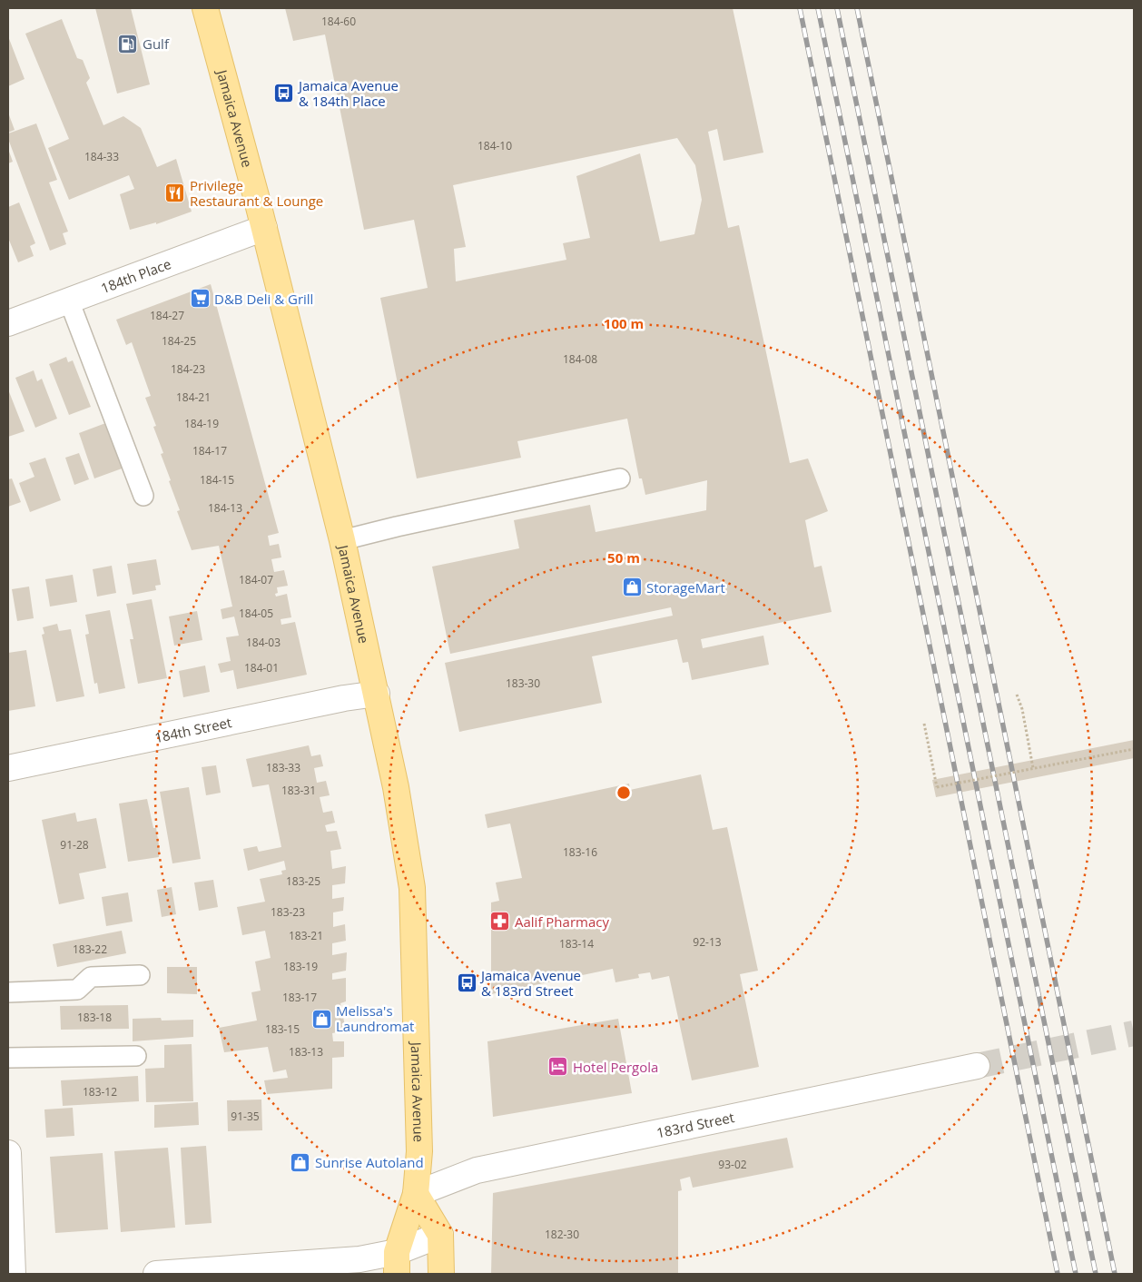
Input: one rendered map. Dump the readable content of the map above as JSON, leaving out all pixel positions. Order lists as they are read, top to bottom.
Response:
{
  "streets": {
    "main road": ["Jamaica Avenue"],
    "street": ["184th Place", "184th Street", "183rd Street"]
  },
  "crossings": [
    ["Jamaica Avenue", "184th Place"],
    ["Jamaica Avenue", "184th Street"],
    ["Jamaica Avenue", "183rd Street"]
  ],
  "places": {
    "fuel station": ["Gulf"],
    "bus stop": ["Jamaica Avenue & 184th Place", "Jamaica Avenue & 183rd Street"],
    "restaurant": ["Privilege Restaurant & Lounge"],
    "supermarket": ["D&B Deli & Grill"],
    "shop": ["StorageMart", "Melissa's Laundromat", "Sunrise Autoland"],
    "pharmacy": ["Aalif Pharmacy"],
    "hotel": ["Hotel Pergola"]
  },
  "house_numbers": [
    "184-60",
    "184-10",
    "184-33",
    "184-27",
    "184-25",
    "184-08",
    "184-23",
    "184-21",
    "184-19",
    "184-17",
    "184-15",
    "184-13",
    "184-07",
    "184-05",
    "184-03",
    "184-01",
    "183-30",
    "183-33",
    "183-31",
    "91-28",
    "183-16",
    "183-25",
    "183-23",
    "183-21",
    "92-13",
    "183-14",
    "183-22",
    "183-19",
    "183-17",
    "183-18",
    "183-15",
    "183-13",
    "183-12",
    "91-35",
    "93-02",
    "182-30"
  ],
  "rings": ["100 m", "50 m"]
}
